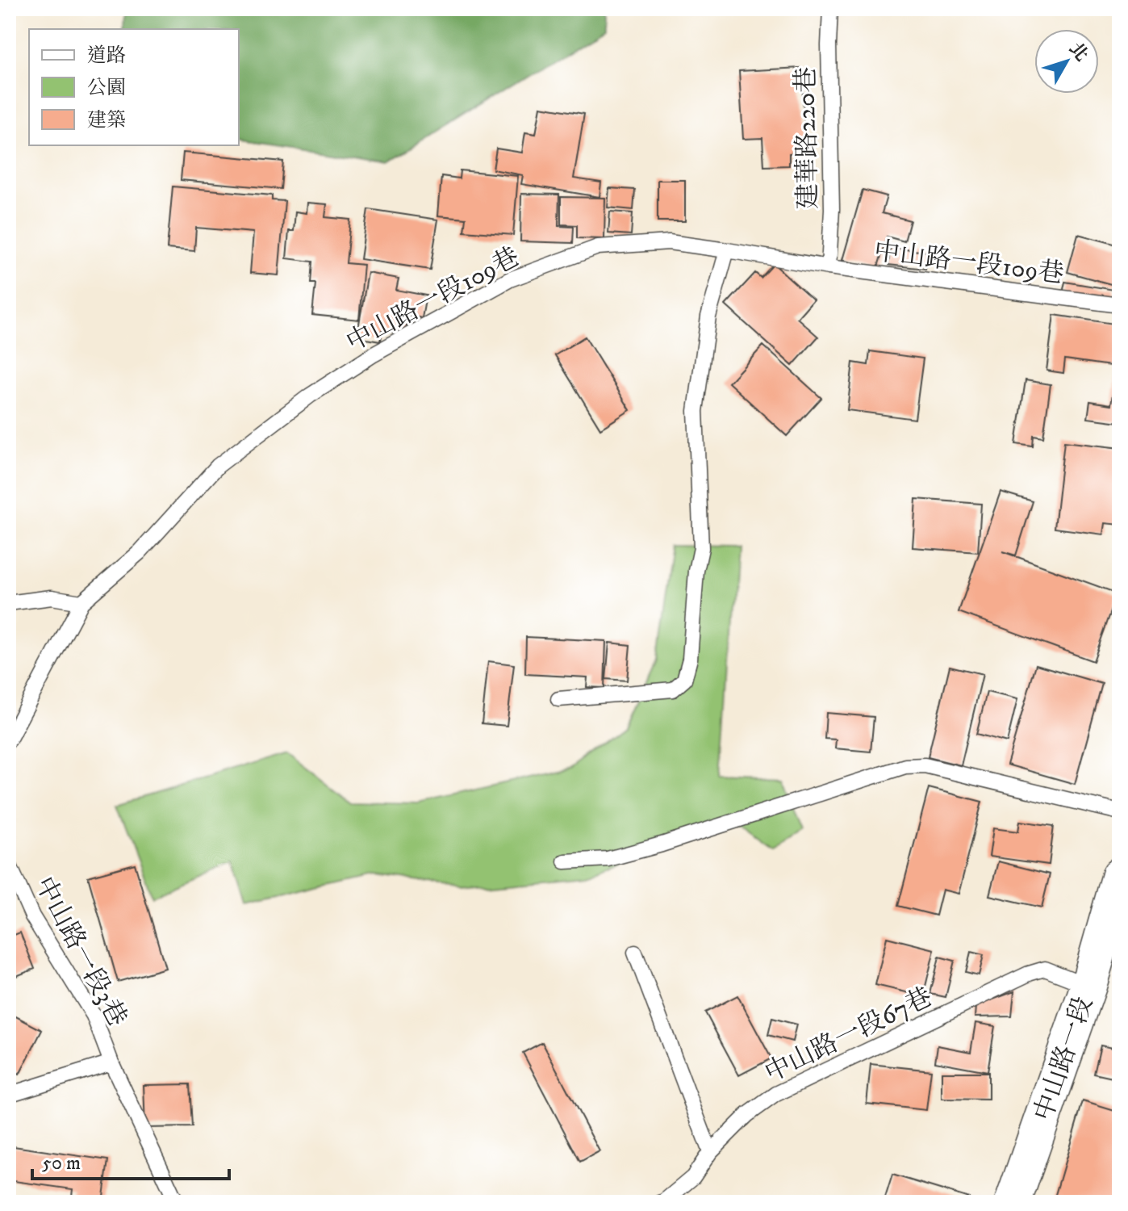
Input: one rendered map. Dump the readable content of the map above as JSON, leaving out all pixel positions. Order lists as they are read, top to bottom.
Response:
{
  "streets": {
    "street": ["中山路一段"],
    "lane": [
      "建華路220巷",
      "中山路一段109巷",
      "中山路一段3巷",
      "中山路一段67巷"
    ]
  },
  "crossings": [
    ["建華路220巷", "中山路一段109巷"],
    ["中山路一段67巷", "中山路一段"]
  ],
  "legend": ["道路", "公園", "建築"],
  "scale_bar": "50 m",
  "north": "top right"
}
